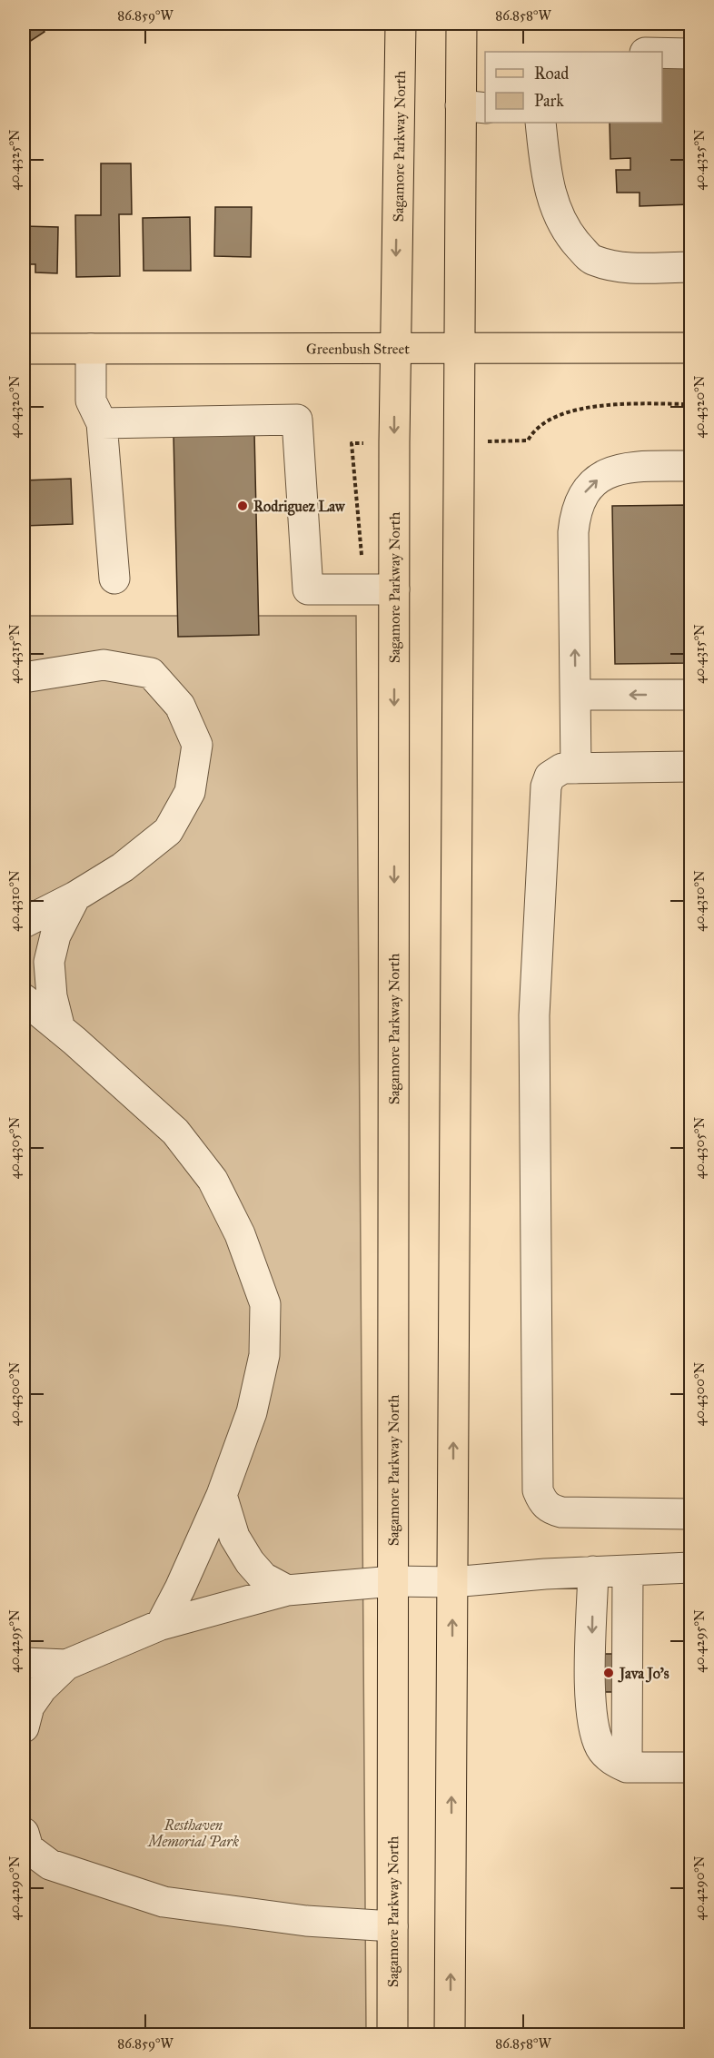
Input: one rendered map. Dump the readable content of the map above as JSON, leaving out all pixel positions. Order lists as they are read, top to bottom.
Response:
{
  "streets": {
    "main road": ["Sagamore Parkway North", "Greenbush Street"]
  },
  "crossings": [
    ["Sagamore Parkway North", "Greenbush Street"]
  ],
  "parks": ["Resthaven Memorial Park"],
  "places": ["Rodriguez Law", "Java Jo's"],
  "legend": ["Road", "Park"],
  "coordinates": [
    "86.859°W",
    "86.858°W",
    "40.4325°N",
    "40.4320°N",
    "40.4315°N",
    "40.4310°N",
    "40.4305°N",
    "40.4300°N",
    "40.4295°N",
    "40.4290°N"
  ]
}
